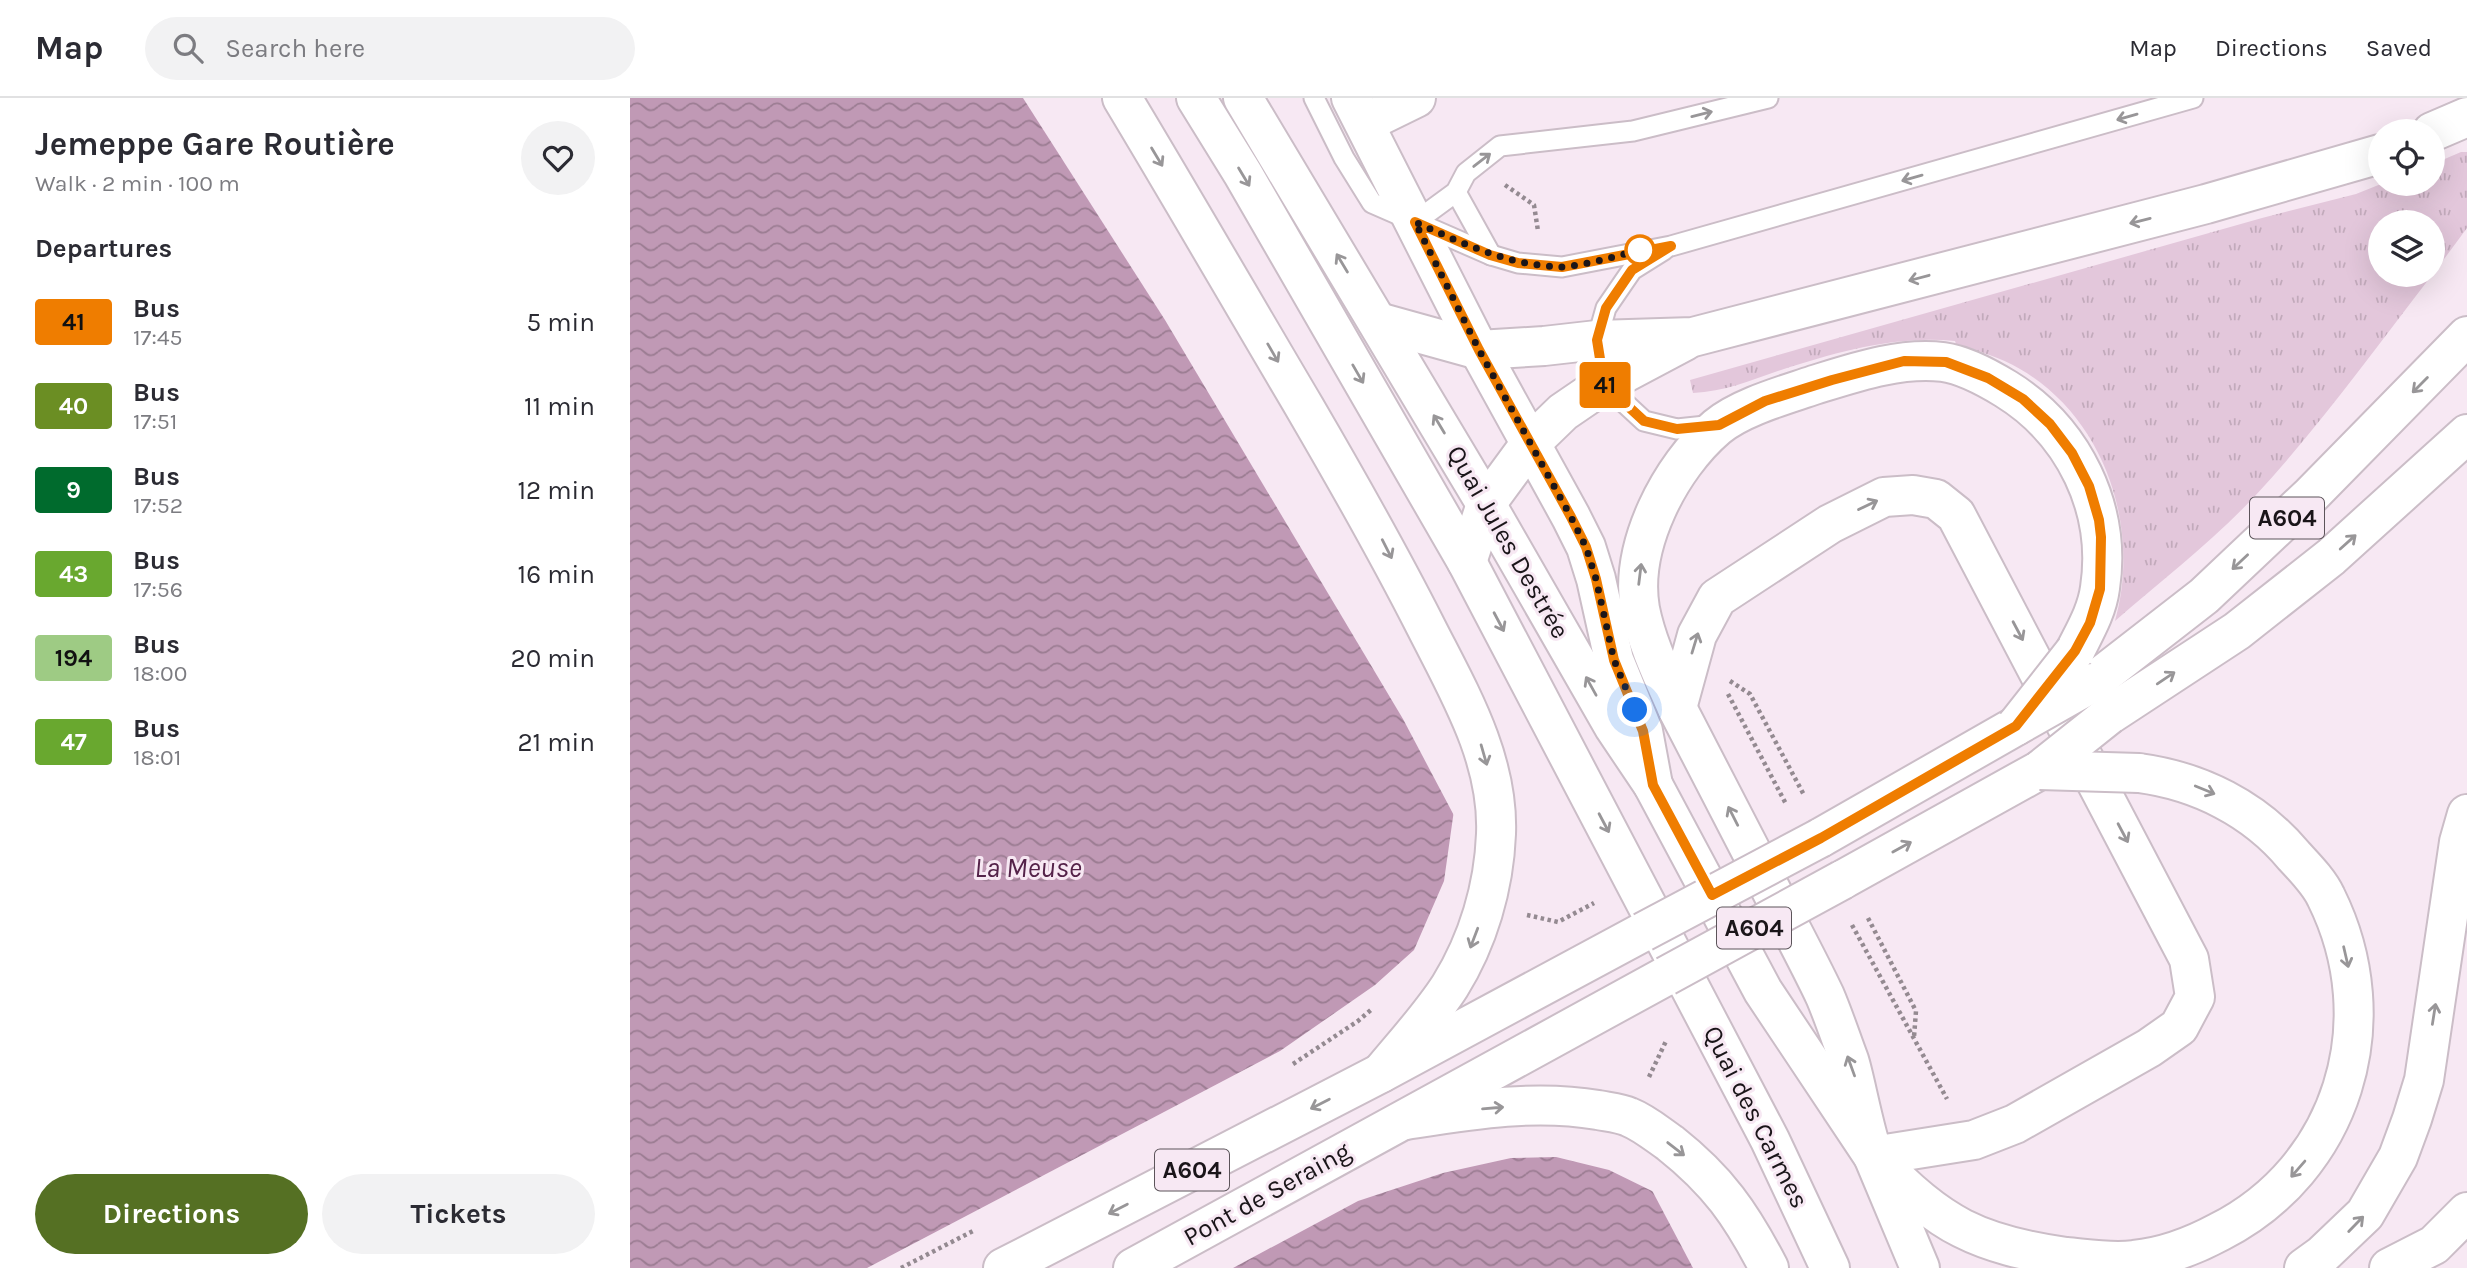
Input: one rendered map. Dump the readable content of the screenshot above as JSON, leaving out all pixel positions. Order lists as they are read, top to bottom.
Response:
{
  "streets": {
    "main road": [
      "A604",
      "Quai Jules Destrée",
      "Quai des Carmes",
      "Pont de Seraing"
    ]
  },
  "crossings": [
    ["A604", "Quai Jules Destrée"],
    ["A604", "Quai des Carmes"],
    ["A604", "Pont de Seraing"],
    ["Quai Jules Destrée", "Quai des Carmes"]
  ],
  "water": ["La Meuse"],
  "lines": ["bus line 41"],
  "page": {
    "header": "Map",
    "search": "Search here",
    "nav": ["Map", "Directions", "Saved"],
    "heading": [
      ["Jemeppe Gare Routière", "Walk · 2 min · 100 m"],
      "Departures"
    ],
    "on_map": "41",
    "list": [
      {
        "mark": "41",
        "name": "Bus",
        "note": "17:45",
        "value": "5 min"
      },
      {
        "mark": "40",
        "name": "Bus",
        "note": "17:51",
        "value": "11 min"
      },
      {
        "mark": "9",
        "name": "Bus",
        "note": "17:52",
        "value": "12 min"
      },
      {
        "mark": "43",
        "name": "Bus",
        "note": "17:56",
        "value": "16 min"
      },
      {
        "mark": "194",
        "name": "Bus",
        "note": "18:00",
        "value": "20 min"
      },
      {
        "mark": "47",
        "name": "Bus",
        "note": "18:01",
        "value": "21 min"
      }
    ],
    "buttons": ["Directions", "Tickets"]
  }
}
